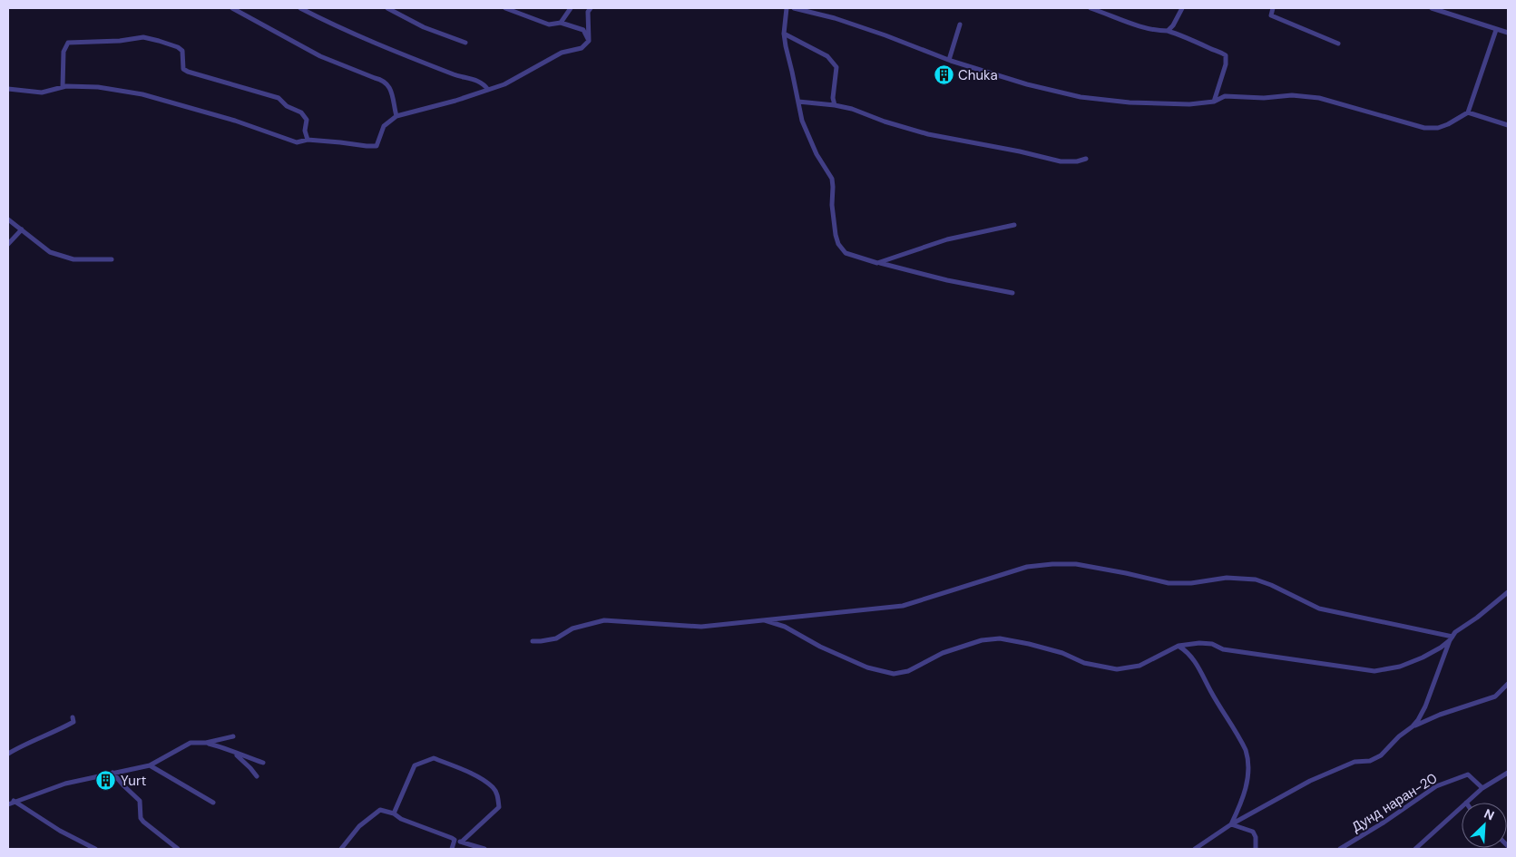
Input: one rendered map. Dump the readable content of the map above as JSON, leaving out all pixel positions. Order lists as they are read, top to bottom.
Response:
{
  "streets": {
    "street": ["Дунд наран-20"]
  },
  "places": {
    "building": ["Chuka", "Yurt"]
  },
  "north": "top right"
}
